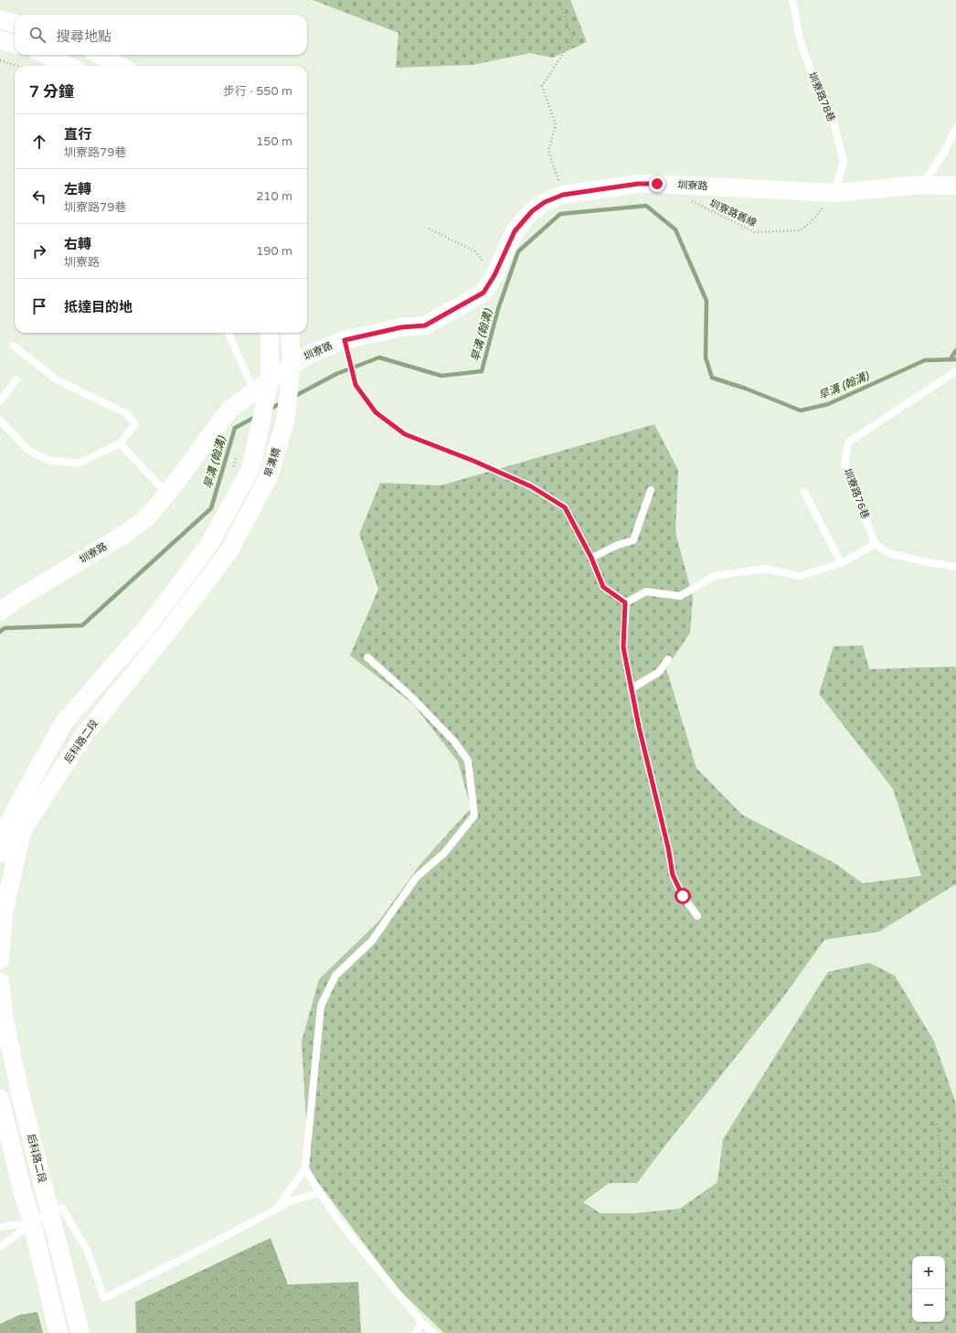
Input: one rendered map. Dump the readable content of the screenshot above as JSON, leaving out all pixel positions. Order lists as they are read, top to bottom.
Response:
{
  "streets": {
    "street": ["圳寮路", "旱溝橋", "后科路二段"],
    "lane": ["圳寮路78巷", "圳寮路76巷"],
    "path": ["圳寮路舊線"]
  },
  "crossings": [
    ["圳寮路78巷", "圳寮路"],
    ["圳寮路78巷", "圳寮路舊線"],
    ["圳寮路", "圳寮路舊線"],
    ["圳寮路", "旱溝橋"],
    ["旱溝橋", "后科路二段"]
  ],
  "water": ["旱溝 (翰溝)"],
  "page": {
    "search": "搜尋地點",
    "heading": ["7 分鐘", "步行 · 550 m"],
    "list": [
      ["直行", "圳寮路79巷", "150 m"],
      ["左轉", "圳寮路79巷", "210 m"],
      ["右轉", "圳寮路", "190 m"],
      "抵達目的地"
    ],
    "map_buttons": ["+", "−"]
  }
}
